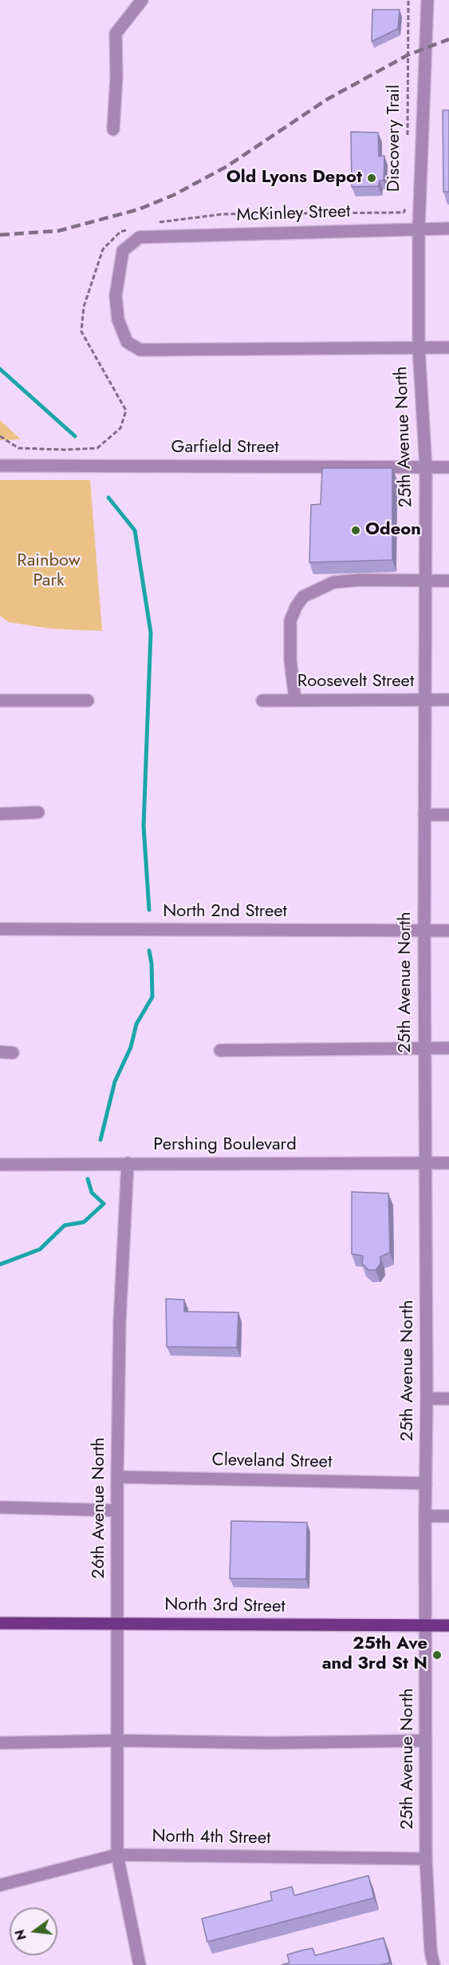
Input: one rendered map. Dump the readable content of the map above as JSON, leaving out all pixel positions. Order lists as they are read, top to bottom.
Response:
{
  "streets": {
    "main road": ["North 3rd Street"],
    "street": [
      "McKinley Street",
      "25th Avenue North",
      "Garfield Street",
      "Roosevelt Street",
      "North 2nd Street",
      "Pershing Boulevard",
      "Cleveland Street",
      "26th Avenue North",
      "North 4th Street"
    ],
    "path": ["Discovery Trail"]
  },
  "crossings": [
    ["McKinley Street", "25th Avenue North"],
    ["25th Avenue North", "Garfield Street"],
    ["25th Avenue North", "Roosevelt Street"],
    ["25th Avenue North", "North 2nd Street"],
    ["25th Avenue North", "Pershing Boulevard"],
    ["25th Avenue North", "Cleveland Street"],
    ["25th Avenue North", "North 3rd Street"],
    ["25th Avenue North", "North 4th Street"],
    ["Pershing Boulevard", "26th Avenue North"],
    ["Cleveland Street", "26th Avenue North"],
    ["26th Avenue North", "North 3rd Street"],
    ["26th Avenue North", "North 4th Street"]
  ],
  "parks": ["Rainbow Park"],
  "places": ["Old Lyons Depot", "Odeon", "25th Ave and 3rd St N"],
  "north": "left"
}
